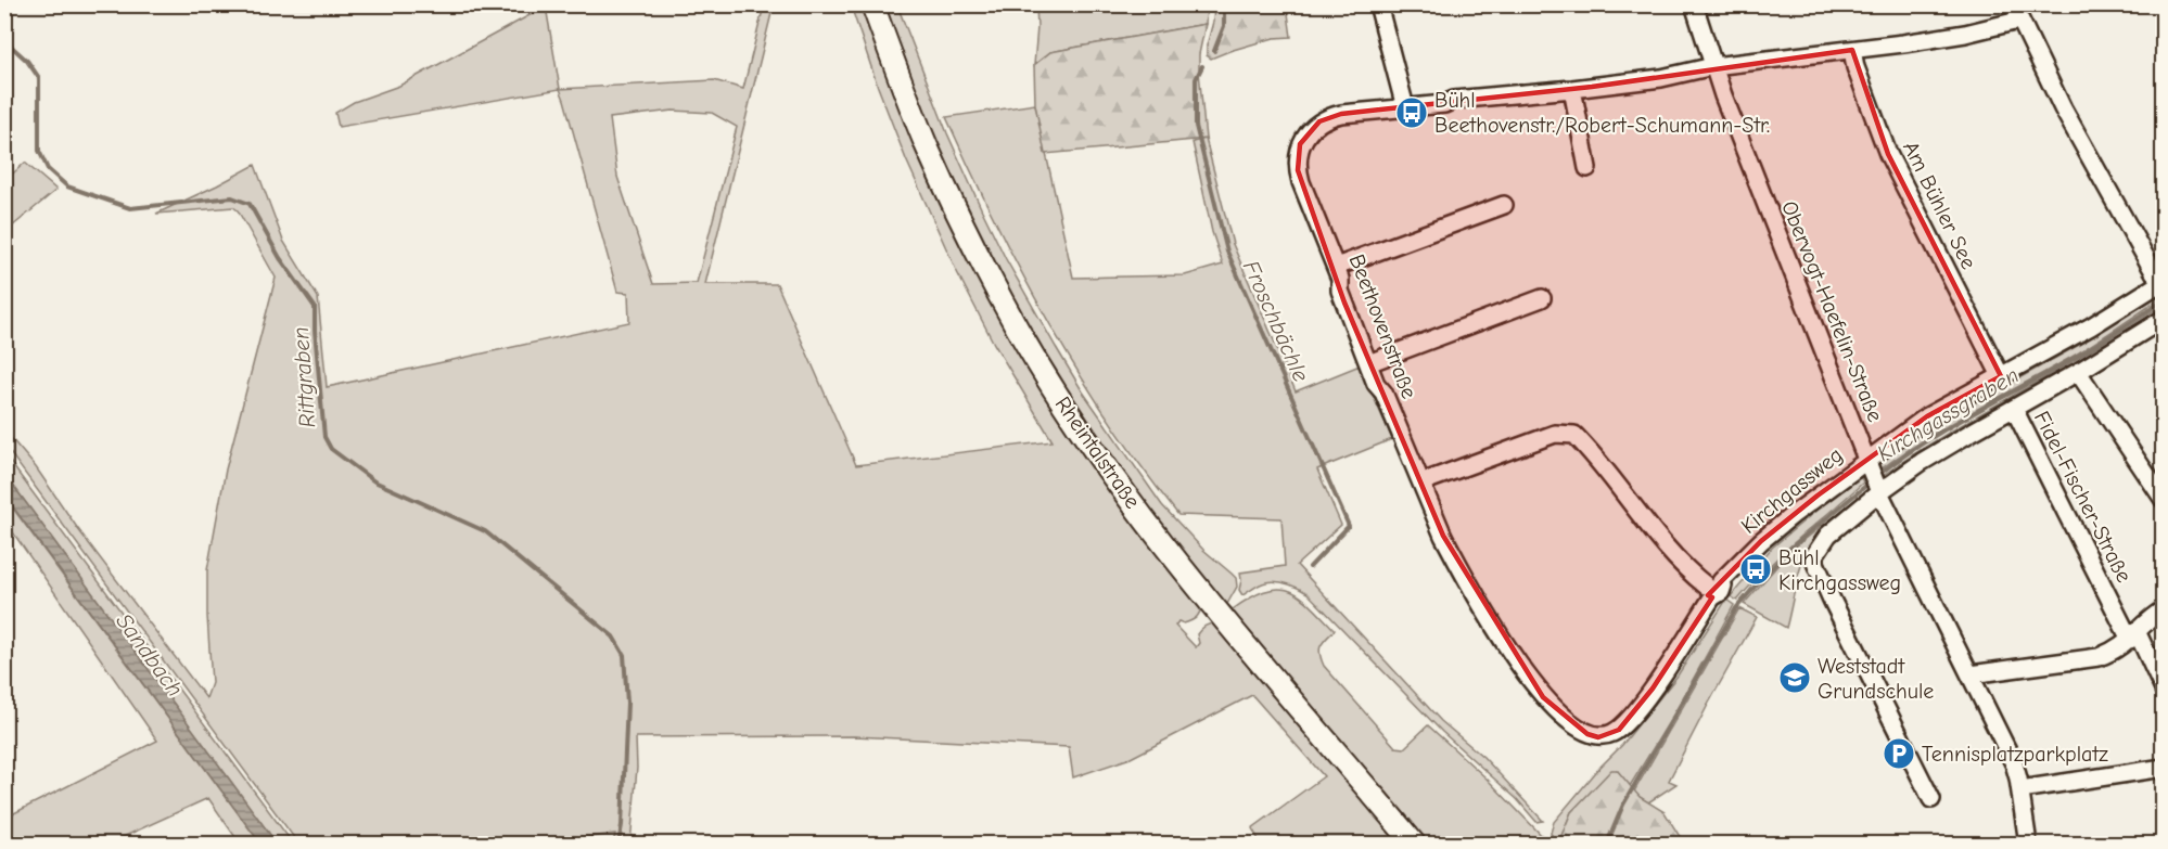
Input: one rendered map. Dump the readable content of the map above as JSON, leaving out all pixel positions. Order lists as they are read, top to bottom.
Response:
{
  "streets": {
    "main road": ["Rheintalstraße"],
    "street": [
      "Am Bühler See",
      "Obervogt-Haefelin-Straße",
      "Beethovenstraße",
      "Kirchgassweg",
      "Fidel-Fischer-Straße"
    ]
  },
  "crossings": [
    ["Am Bühler See", "Beethovenstraße"],
    ["Am Bühler See", "Kirchgassweg"],
    ["Obervogt-Haefelin-Straße", "Beethovenstraße"],
    ["Obervogt-Haefelin-Straße", "Kirchgassweg"],
    ["Beethovenstraße", "Kirchgassweg"]
  ],
  "water": [
    "Froschbächle",
    "Rittgraben",
    "Kirchgassgraben",
    "Sandbach"
  ],
  "places": {
    "bus stop": ["Bühl Beethovenstr./Robert-Schumann-Str.", "Bühl Kirchgassweg"],
    "school or university": ["Weststadt Grundschule"],
    "parking": ["Tennisplatzparkplatz"]
  }
}
